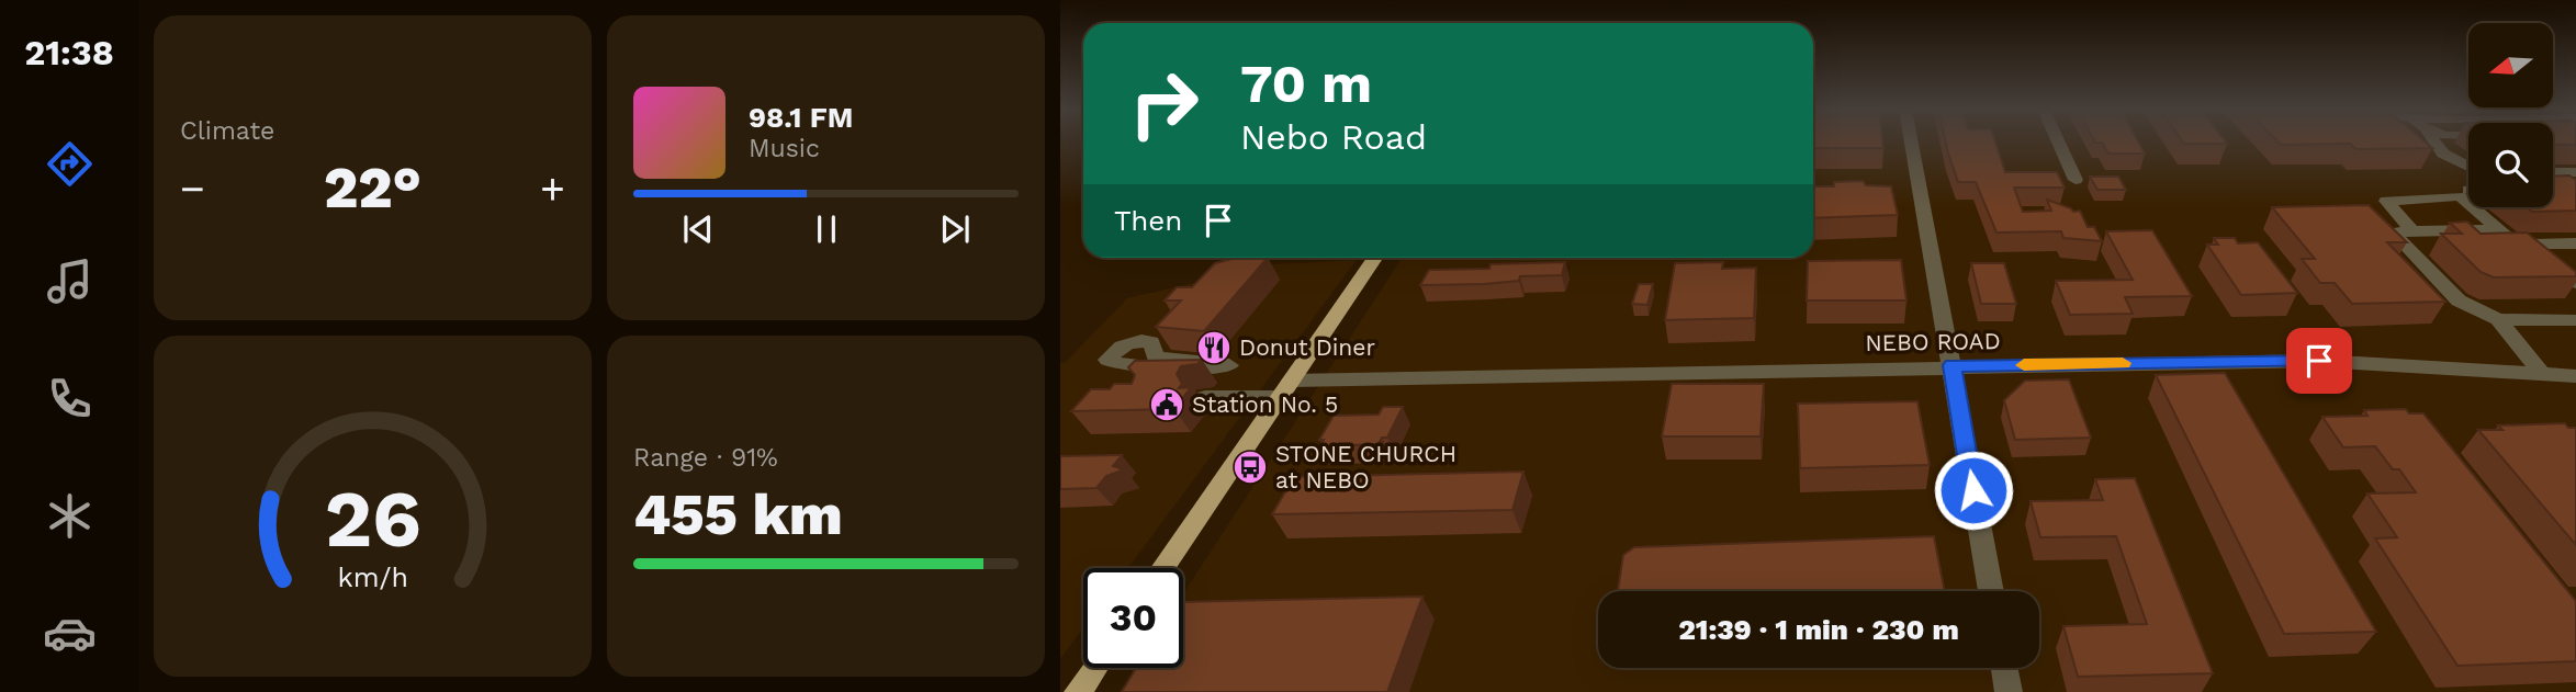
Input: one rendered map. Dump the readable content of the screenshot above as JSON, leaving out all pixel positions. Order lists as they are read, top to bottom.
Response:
{
  "streets": {
    "street": ["NEBO ROAD"]
  },
  "places": {
    "restaurant": ["Donut Diner"],
    "public building": ["Station No. 5"],
    "bus stop": ["STONE CHURCH at NEBO"]
  },
  "north": "left",
  "page": {
    "tabs": "21:38",
    "tile": [
      "Climate",
      ["Range · 91%", "455 km"]
    ],
    "turn": ["70 m", "Nebo Road"],
    "song": ["98.1 FM", "Music"],
    "heat": ["−", "22°", "+"],
    "then": "Then",
    "limit": "30",
    "trip": "21:39 · 1 min · 230 m",
    "gauge": ["26", "km/h"]
  }
}
